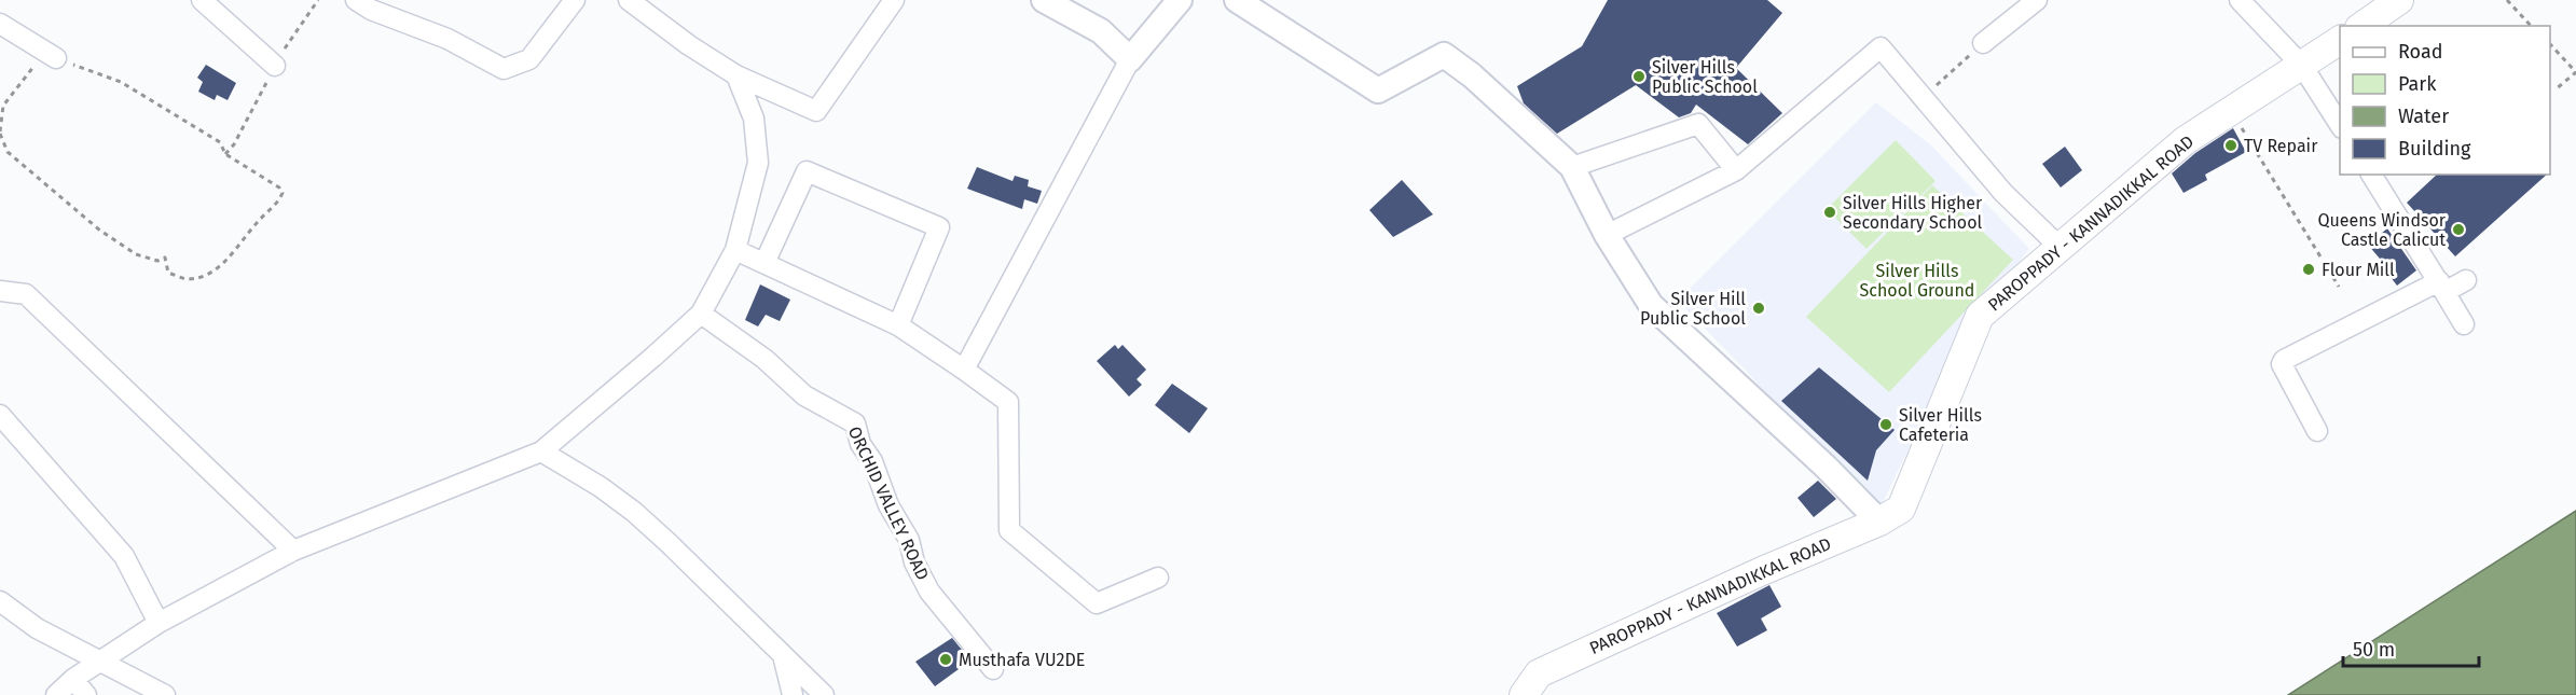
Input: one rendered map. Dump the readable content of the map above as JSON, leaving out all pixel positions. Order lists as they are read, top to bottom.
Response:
{
  "streets": {
    "main road": ["PAROPPADY - KANNADIKKAL ROAD"],
    "street": ["ORCHID VALLEY ROAD"]
  },
  "parks": ["Silver Hills School Ground"],
  "places": [
    "Silver Hills Public School",
    "TV Repair",
    "Silver Hills Higher Secondary School",
    "Queens Windsor Castle Calicut",
    "Flour Mill",
    "Silver Hill Public School",
    "Silver Hills Cafeteria",
    "Musthafa VU2DE"
  ],
  "legend": [
    "Road",
    "Park",
    "Water",
    "Building"
  ],
  "scale_bar": "50 m"
}
